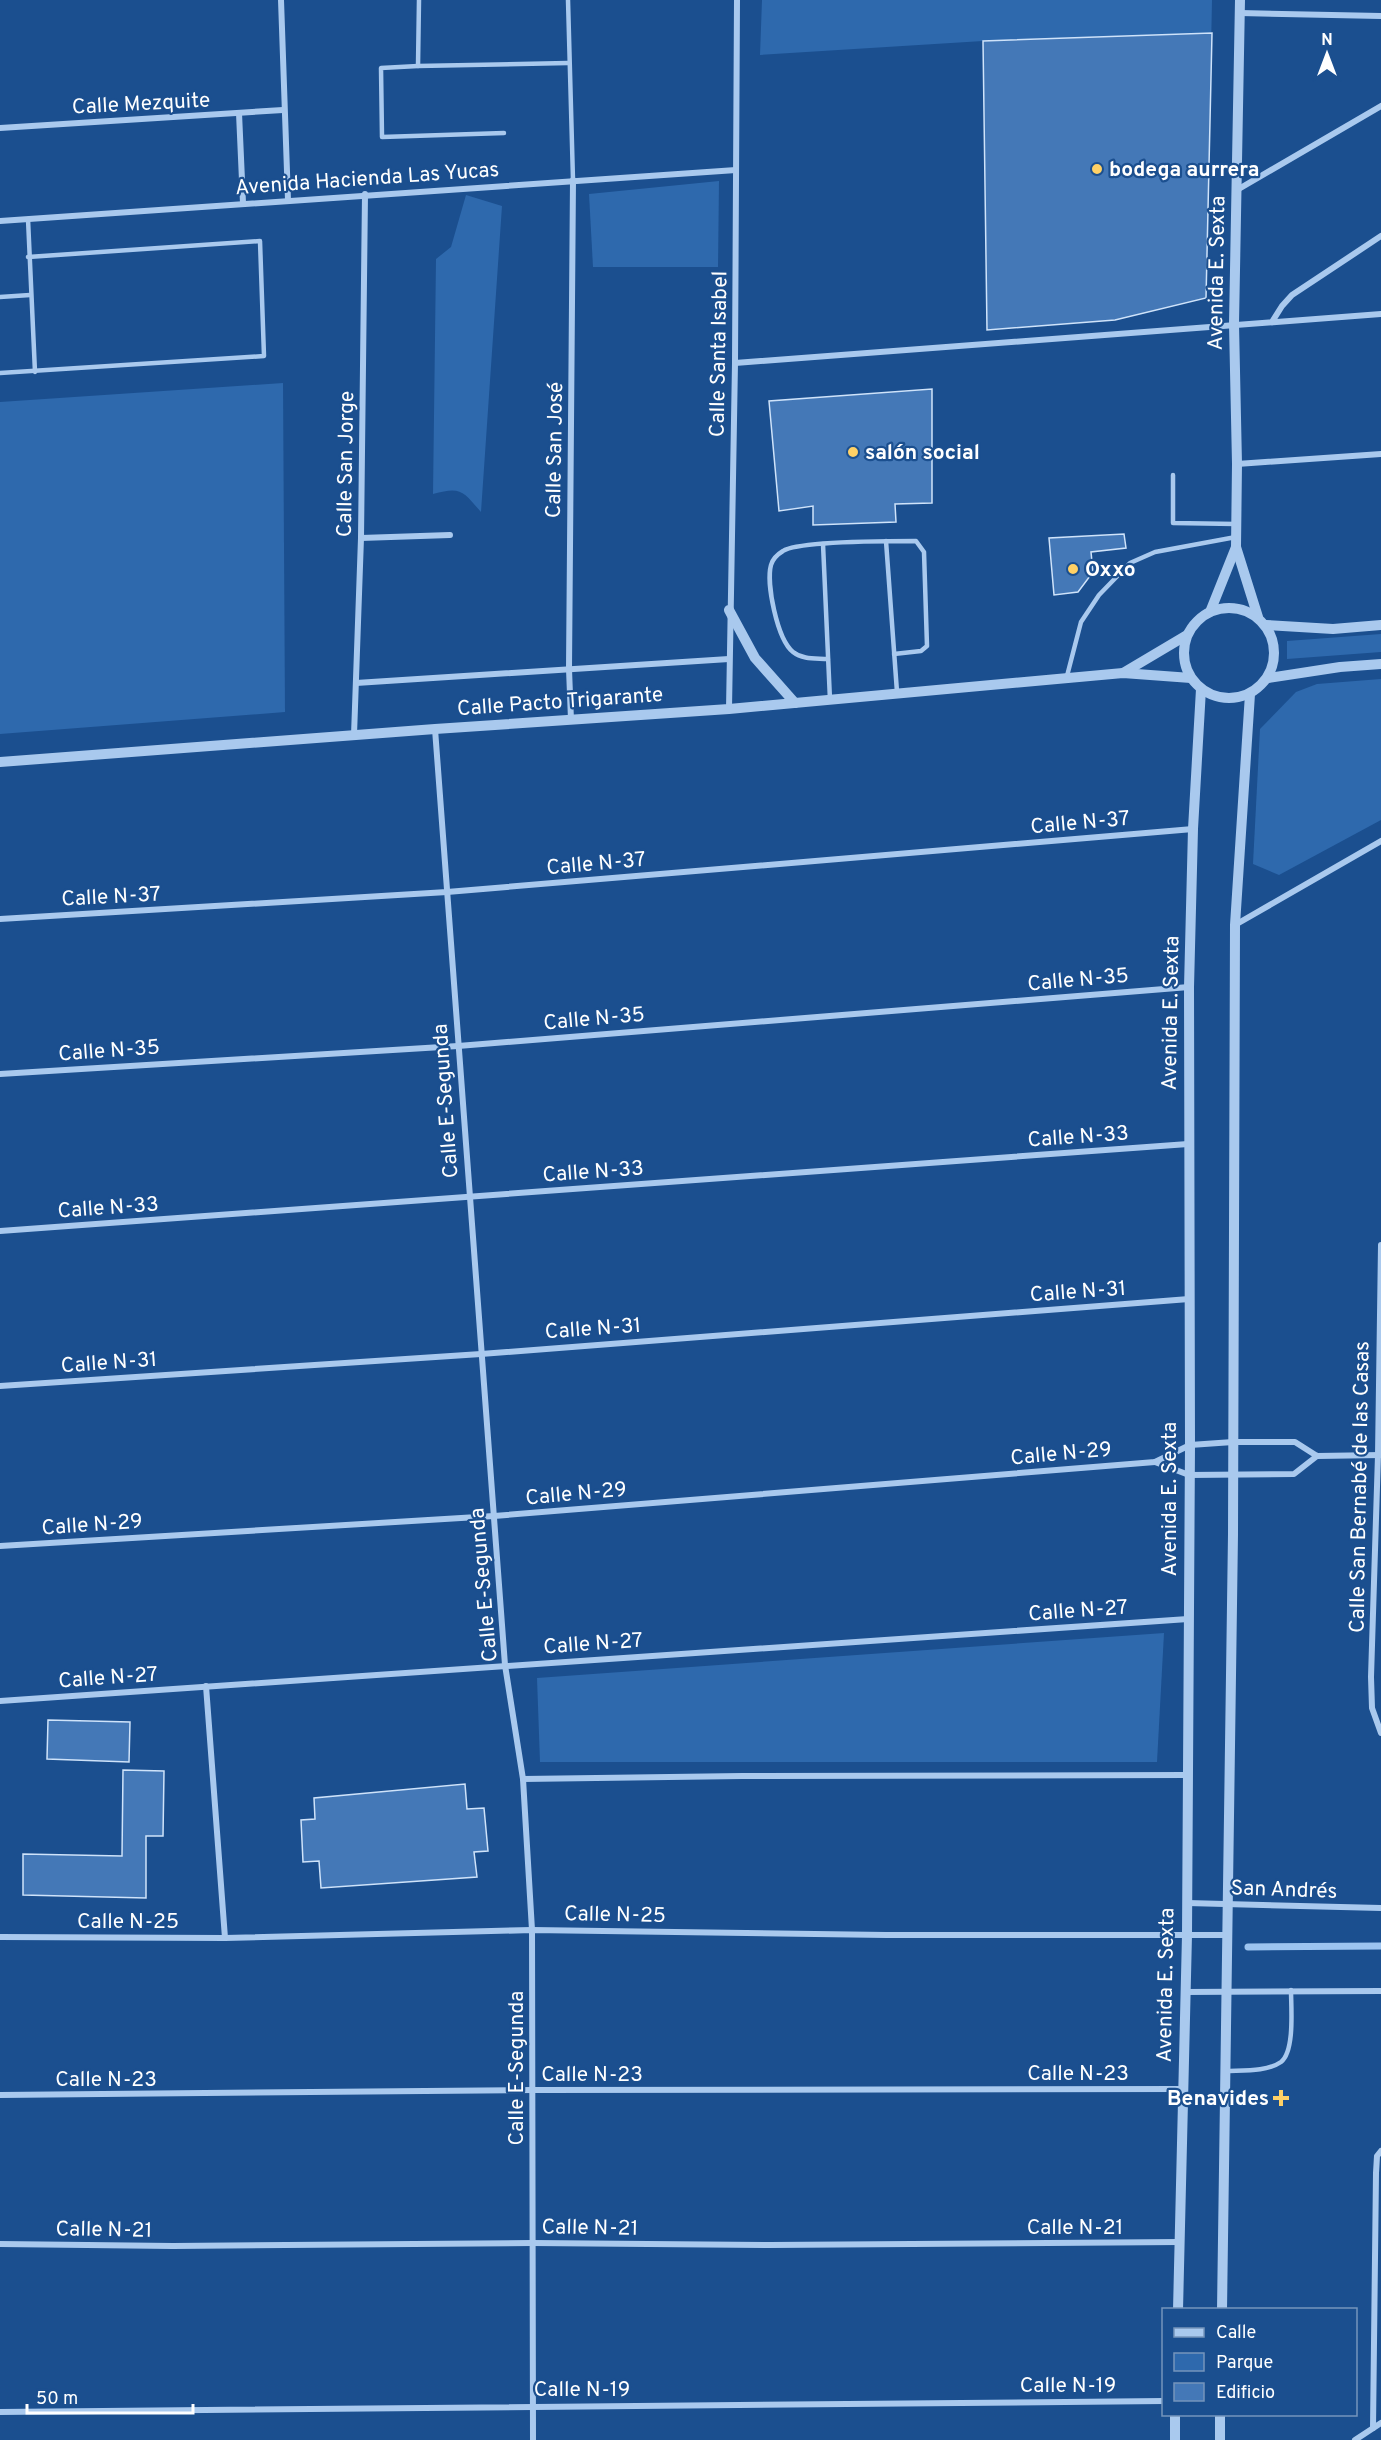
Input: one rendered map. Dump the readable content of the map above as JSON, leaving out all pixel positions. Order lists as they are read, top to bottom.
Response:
{
  "streets": {
    "street": [
      "Calle Mezquite",
      "Avenida Hacienda Las Yucas",
      "Avenida E. Sexta",
      "Calle Santa Isabel",
      "Calle San José",
      "Calle San Jorge",
      "Calle Pacto Trigarante",
      "Calle N-37",
      "Calle N-35",
      "Calle E-Segunda",
      "Calle N-33",
      "Calle N-31",
      "Calle N-29",
      "Calle San Bernabé de las Casas",
      "Calle N-27",
      "San Andrés",
      "Calle N-25",
      "Calle N-23",
      "Calle N-21",
      "Calle N-19"
    ]
  },
  "crossings": [
    ["Avenida Hacienda Las Yucas", "Calle Santa Isabel"],
    ["Avenida Hacienda Las Yucas", "Calle San José"],
    ["Avenida Hacienda Las Yucas", "Calle San Jorge"],
    ["Avenida E. Sexta", "Calle Pacto Trigarante"],
    ["Avenida E. Sexta", "Calle N-37"],
    ["Avenida E. Sexta", "Calle N-35"],
    ["Avenida E. Sexta", "Calle N-33"],
    ["Avenida E. Sexta", "Calle N-31"],
    ["Avenida E. Sexta", "Calle N-29"],
    ["Avenida E. Sexta", "Calle N-27"],
    ["Avenida E. Sexta", "San Andrés"],
    ["Avenida E. Sexta", "Calle N-25"],
    ["Avenida E. Sexta", "Calle N-23"],
    ["Avenida E. Sexta", "Calle N-21"],
    ["Calle Santa Isabel", "Calle Pacto Trigarante"],
    ["Calle San José", "Calle Pacto Trigarante"],
    ["Calle San Jorge", "Calle Pacto Trigarante"],
    ["Calle Pacto Trigarante", "Calle E-Segunda"],
    ["Calle N-37", "Calle E-Segunda"],
    ["Calle N-35", "Calle E-Segunda"],
    ["Calle E-Segunda", "Calle N-33"],
    ["Calle E-Segunda", "Calle N-31"],
    ["Calle E-Segunda", "Calle N-29"],
    ["Calle E-Segunda", "Calle N-27"],
    ["Calle E-Segunda", "Calle N-25"],
    ["Calle E-Segunda", "Calle N-23"],
    ["Calle E-Segunda", "Calle N-21"],
    ["Calle E-Segunda", "Calle N-19"]
  ],
  "places": {
    "other": ["bodega aurrera", "salón social", "Oxxo"],
    "health": ["Benavides"]
  },
  "legend": ["Calle", "Parque", "Edificio"],
  "scale_bar": "50 m",
  "north": "top"
}
